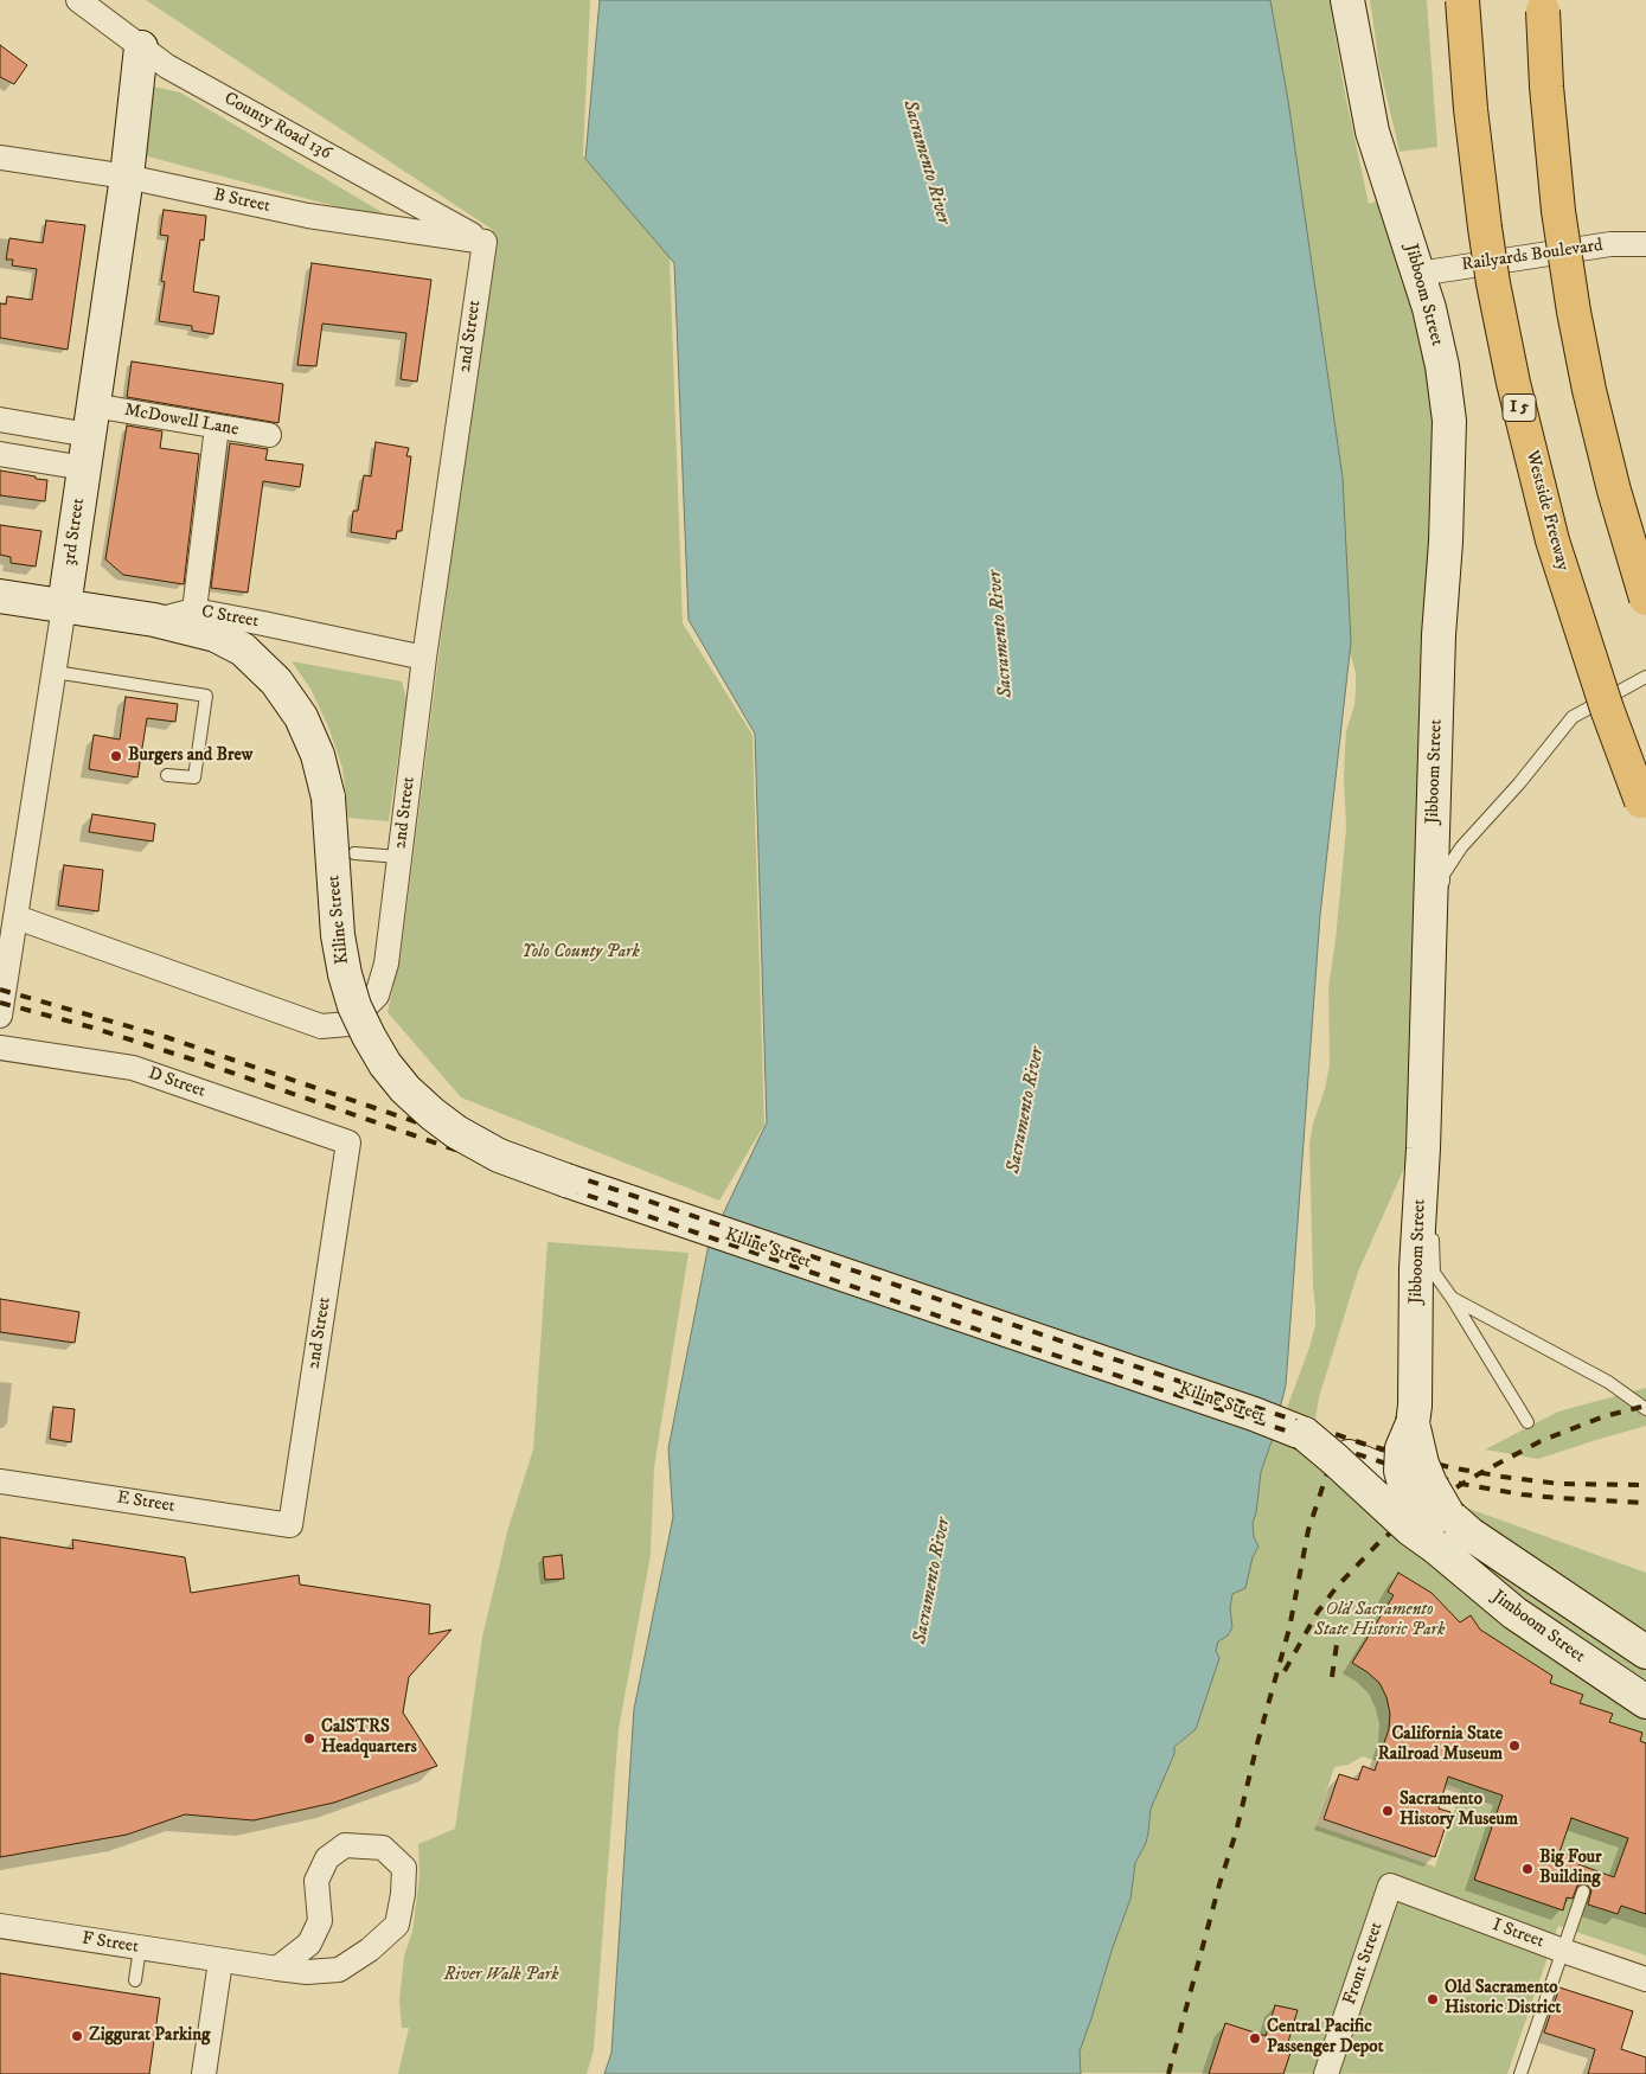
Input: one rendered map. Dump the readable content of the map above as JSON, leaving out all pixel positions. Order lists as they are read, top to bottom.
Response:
{
  "streets": {
    "highway": ["I 5", "Westside Freeway"],
    "main road": [
      "Jibboom Street",
      "3rd Street",
      "C Street",
      "Kiline Street",
      "Jimboom Street"
    ],
    "street": [
      "County Road 136",
      "B Street",
      "Railyards Boulevard",
      "2nd Street",
      "McDowell Lane",
      "D Street",
      "E Street",
      "I Street",
      "F Street",
      "Front Street"
    ]
  },
  "crossings": [
    ["County Road 136", "B Street"],
    ["County Road 136", "2nd Street"],
    ["County Road 136", "3rd Street"],
    ["B Street", "2nd Street"],
    ["B Street", "3rd Street"],
    ["Railyards Boulevard", "Jibboom Street"],
    ["Jibboom Street", "Kiline Street"],
    ["Jibboom Street", "Jimboom Street"],
    ["2nd Street", "3rd Street"],
    ["2nd Street", "C Street"],
    ["2nd Street", "D Street"],
    ["2nd Street", "E Street"],
    ["McDowell Lane", "3rd Street"],
    ["3rd Street", "C Street"],
    ["C Street", "Kiline Street"],
    ["I Street", "Front Street"]
  ],
  "water": ["Sacramento River"],
  "parks": ["Yolo County Park", "Old Sacramento State Historic Park", "River Walk Park"],
  "places": [
    "Burgers and Brew",
    "CalSTRS Headquarters",
    "California State Railroad Museum",
    "Sacramento History Museum",
    "Big Four Building",
    "Old Sacramento Historic District",
    "Ziggurat Parking",
    "Central Pacific Passenger Depot"
  ]
}
